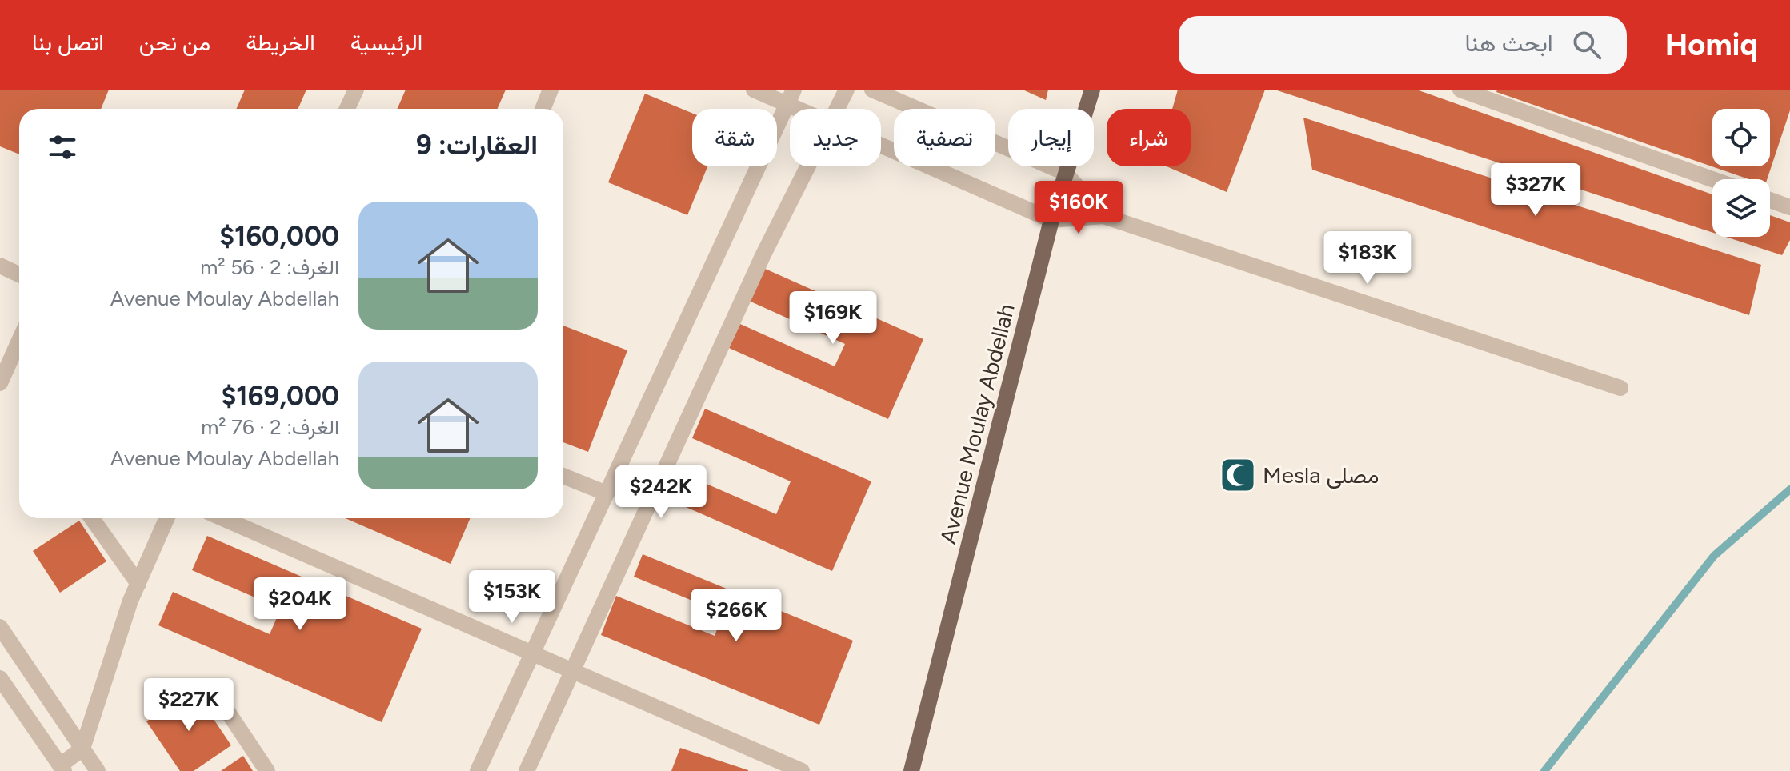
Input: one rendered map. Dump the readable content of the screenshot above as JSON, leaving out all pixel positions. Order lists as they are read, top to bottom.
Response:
{
  "streets": {
    "main road": ["Avenue Moulay Abdellah"]
  },
  "places": {
    "mosque": ["Mesla مصلى"]
  },
  "page": {
    "header": "Homiq",
    "search": "ابحث هنا",
    "nav": [
      "الرئيسية",
      "الخريطة",
      "من نحن",
      "اتصل بنا"
    ],
    "chip": [
      "شراء",
      "إيجار",
      "تصفية",
      "جديد",
      "شقة"
    ],
    "heading": "العقارات: 9",
    "price": [
      "$327K",
      "$160K",
      "$183K",
      "$169K",
      "$242K",
      "$153K",
      "$204K",
      "$266K",
      "$227K"
    ],
    "list": [
      {
        "name": "$160,000",
        "note": "الغرف: 2 · 56 m² · Avenue Moulay Abdellah"
      },
      {
        "name": "$169,000",
        "note": "الغرف: 2 · 76 m² · Avenue Moulay Abdellah"
      }
    ]
  }
}
